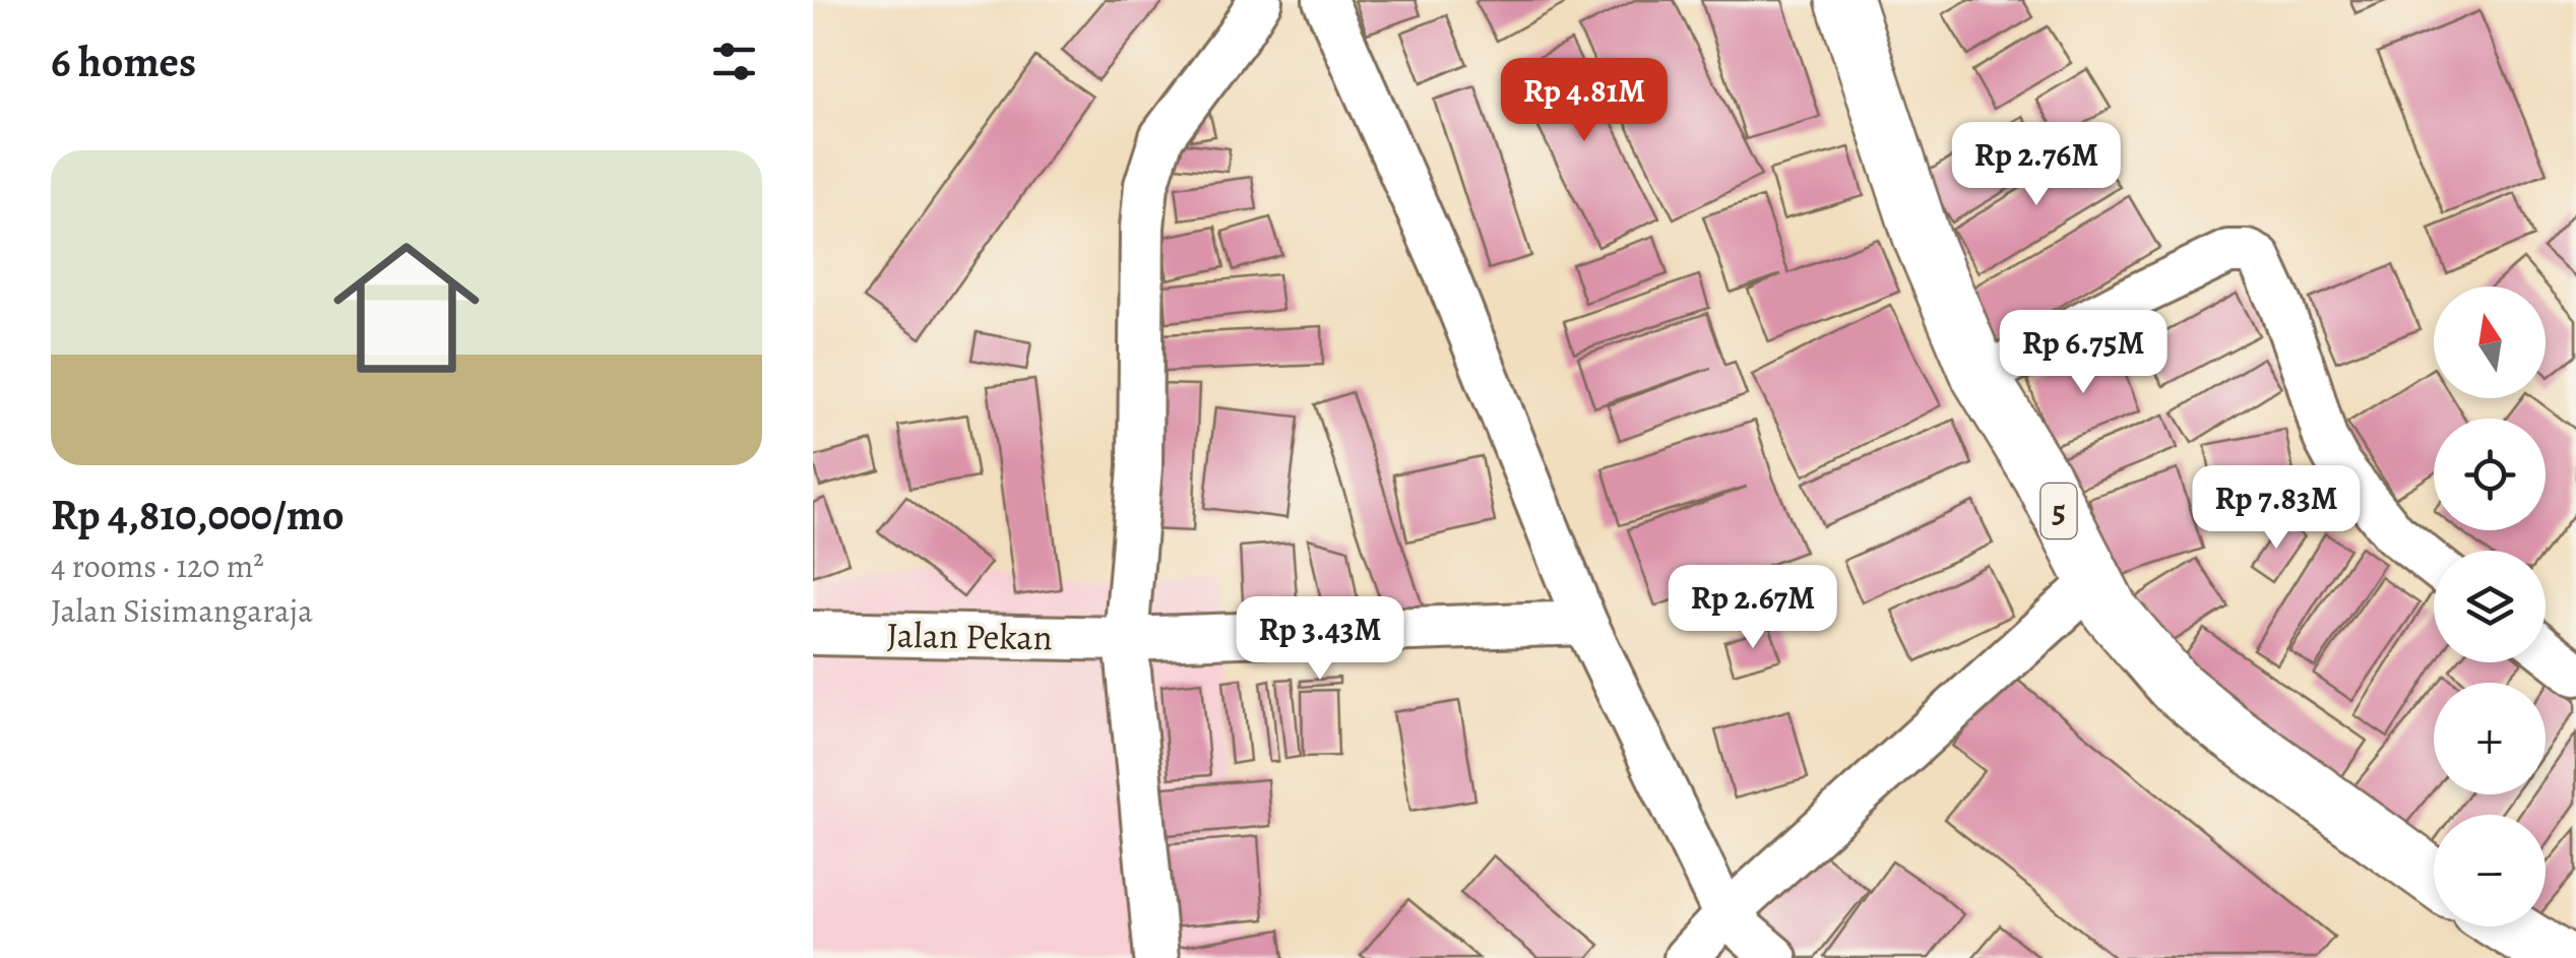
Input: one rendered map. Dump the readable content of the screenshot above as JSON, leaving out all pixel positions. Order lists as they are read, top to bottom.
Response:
{
  "streets": {
    "highway": ["5"],
    "street": ["Jalan Pekan"]
  },
  "north": "top",
  "page": {
    "heading": "6 homes",
    "price": [
      "Rp 4.81M",
      "Rp 2.76M",
      "Rp 6.75M",
      "Rp 7.83M",
      "Rp 2.67M",
      "Rp 3.43M"
    ],
    "list": [
      {
        "name": "Rp 4,810,000/mo",
        "note": "4 rooms · 120 m² · Jalan Sisimangaraja"
      }
    ],
    "map_buttons": ["+", "−"]
  }
}
